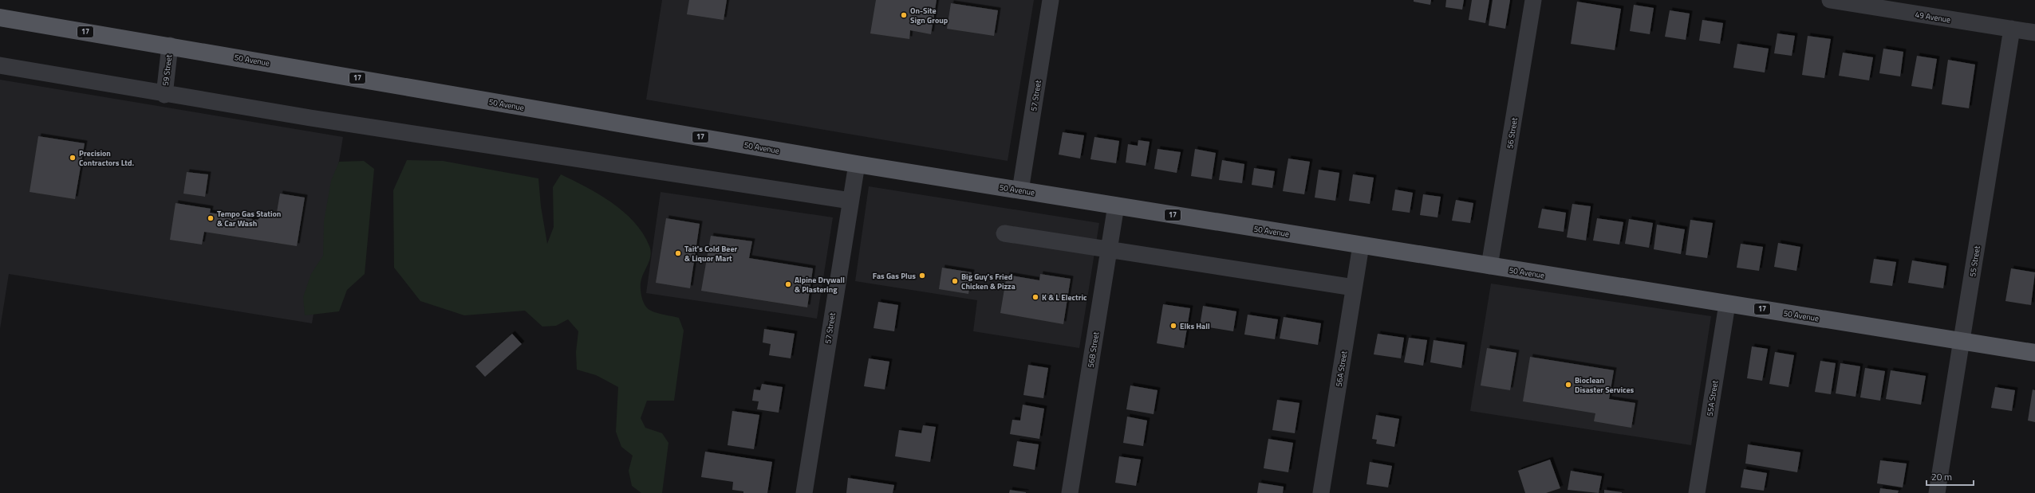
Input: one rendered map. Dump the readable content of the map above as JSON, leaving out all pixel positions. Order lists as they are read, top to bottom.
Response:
{
  "streets": {
    "main road": ["17", "50 Avenue"],
    "street": [
      "49 Avenue",
      "59 Street",
      "57 Street",
      "56 Street",
      "55 Street",
      "56B Street",
      "56A Street",
      "55A Street"
    ]
  },
  "crossings": [
    ["49 Avenue", "55 Street"],
    ["50 Avenue", "59 Street"],
    ["50 Avenue", "57 Street"],
    ["50 Avenue", "56 Street"],
    ["50 Avenue", "55 Street"],
    ["50 Avenue", "56B Street"],
    ["50 Avenue", "56A Street"],
    ["50 Avenue", "55A Street"]
  ],
  "places": [
    "On-Site Sign Group",
    "Precision Contractors Ltd.",
    "Tempo Gas Station & Car Wash",
    "Tait's Cold Beer & Liquor Mart",
    "Fas Gas Plus",
    "Big Guy's Fried Chicken & Pizza",
    "Alpine Drywall & Plastering",
    "K & L Electric",
    "Elks Hall",
    "Bioclean Disaster Services"
  ],
  "scale_bar": "20 m"
}
